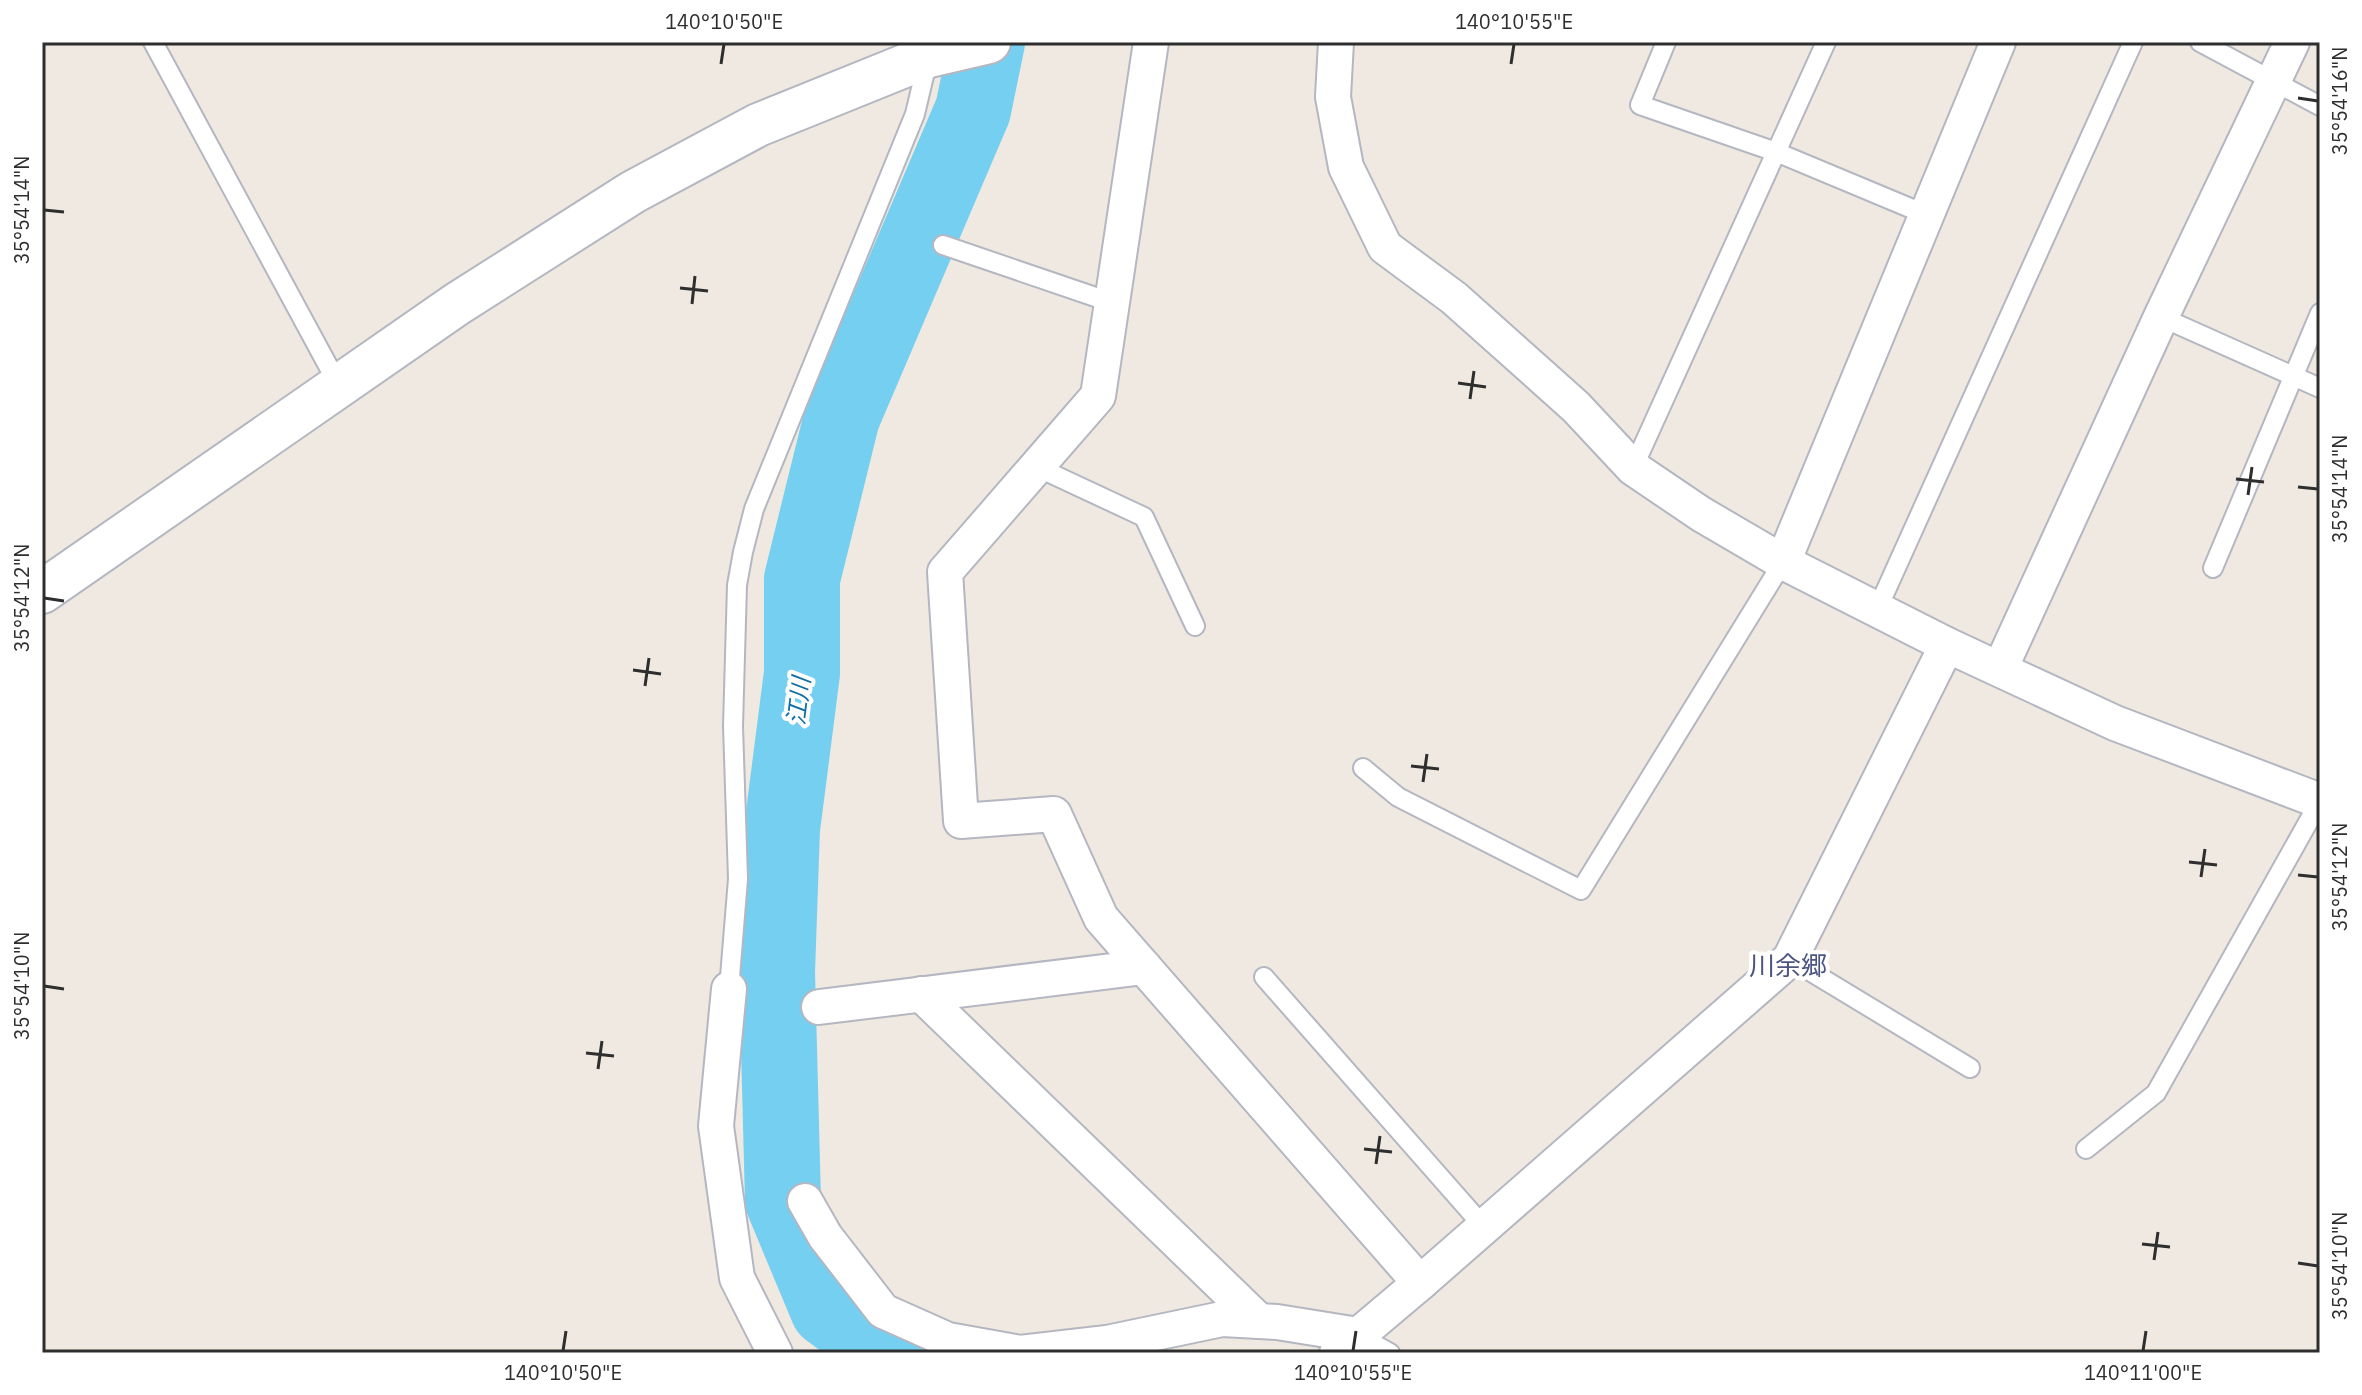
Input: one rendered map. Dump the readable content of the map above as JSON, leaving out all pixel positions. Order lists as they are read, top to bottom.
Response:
{
  "districts": ["川余郷"],
  "water": ["江川"],
  "coordinates": [
    "140°10'50\"E",
    "140°10'55\"E",
    "35°54'16\"N",
    "35°54'14\"N",
    "35°54'12\"N",
    "35°54'10\"N",
    "140°11'00\"E"
  ]
}
